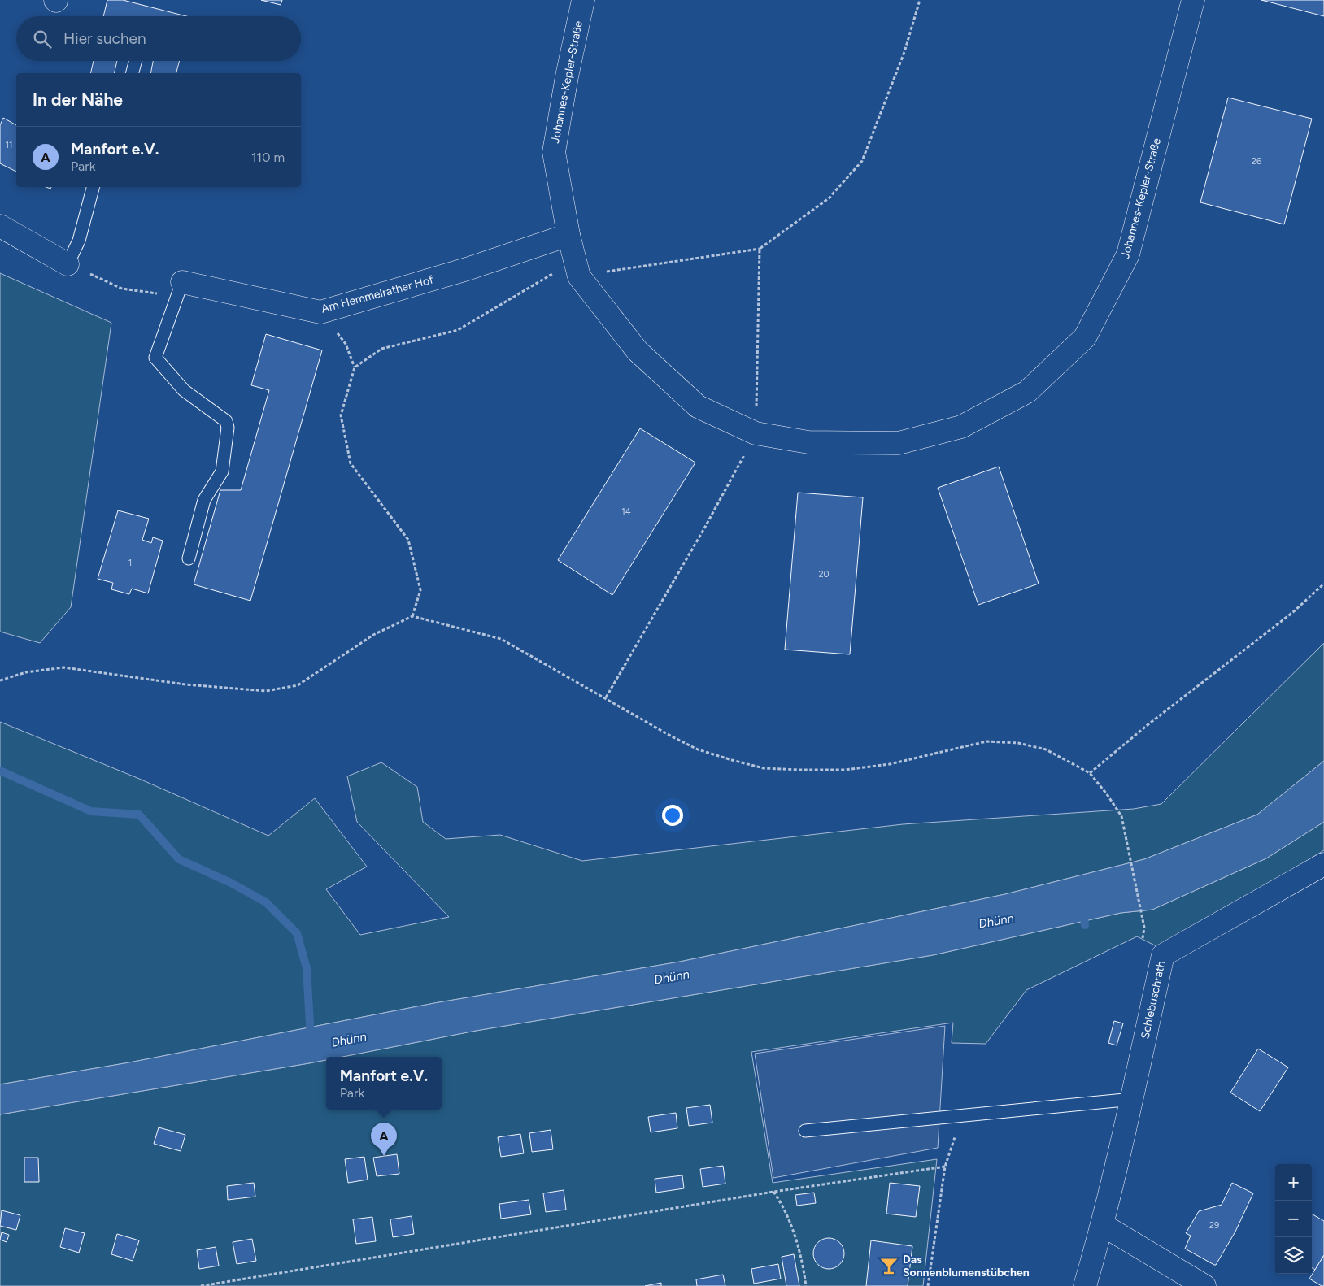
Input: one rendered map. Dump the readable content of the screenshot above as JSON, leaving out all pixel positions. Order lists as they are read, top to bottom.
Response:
{
  "streets": {
    "street": ["Johannes-Kepler-Straße", "Am Hemmelrather Hof", "Schlebuschrath"]
  },
  "crossings": [
    ["Johannes-Kepler-Straße", "Am Hemmelrather Hof"]
  ],
  "water": ["Dhünn"],
  "places": {
    "bar": ["Das Sonnenblumenstübchen"]
  },
  "house_numbers": [
    "11",
    "26",
    "14",
    "1",
    "20",
    "29"
  ],
  "page": {
    "search": "Hier suchen",
    "heading": "In der Nähe",
    "list": [
      {
        "mark": "A",
        "name": "Manfort e.V.",
        "note": "Park",
        "value": "110 m"
      }
    ],
    "popup": ["Manfort e.V.", "Park"],
    "pins": "A",
    "map_buttons": ["+", "−"]
  }
}
